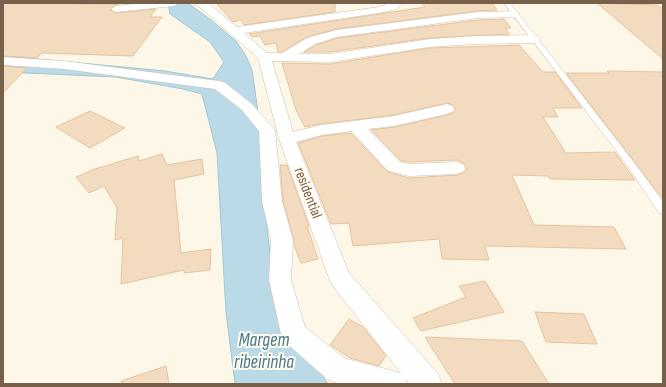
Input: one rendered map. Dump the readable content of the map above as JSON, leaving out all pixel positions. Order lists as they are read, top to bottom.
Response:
{
  "streets": {
    "street": ["residential"]
  },
  "water": ["Margem ribeirinha"]
}
